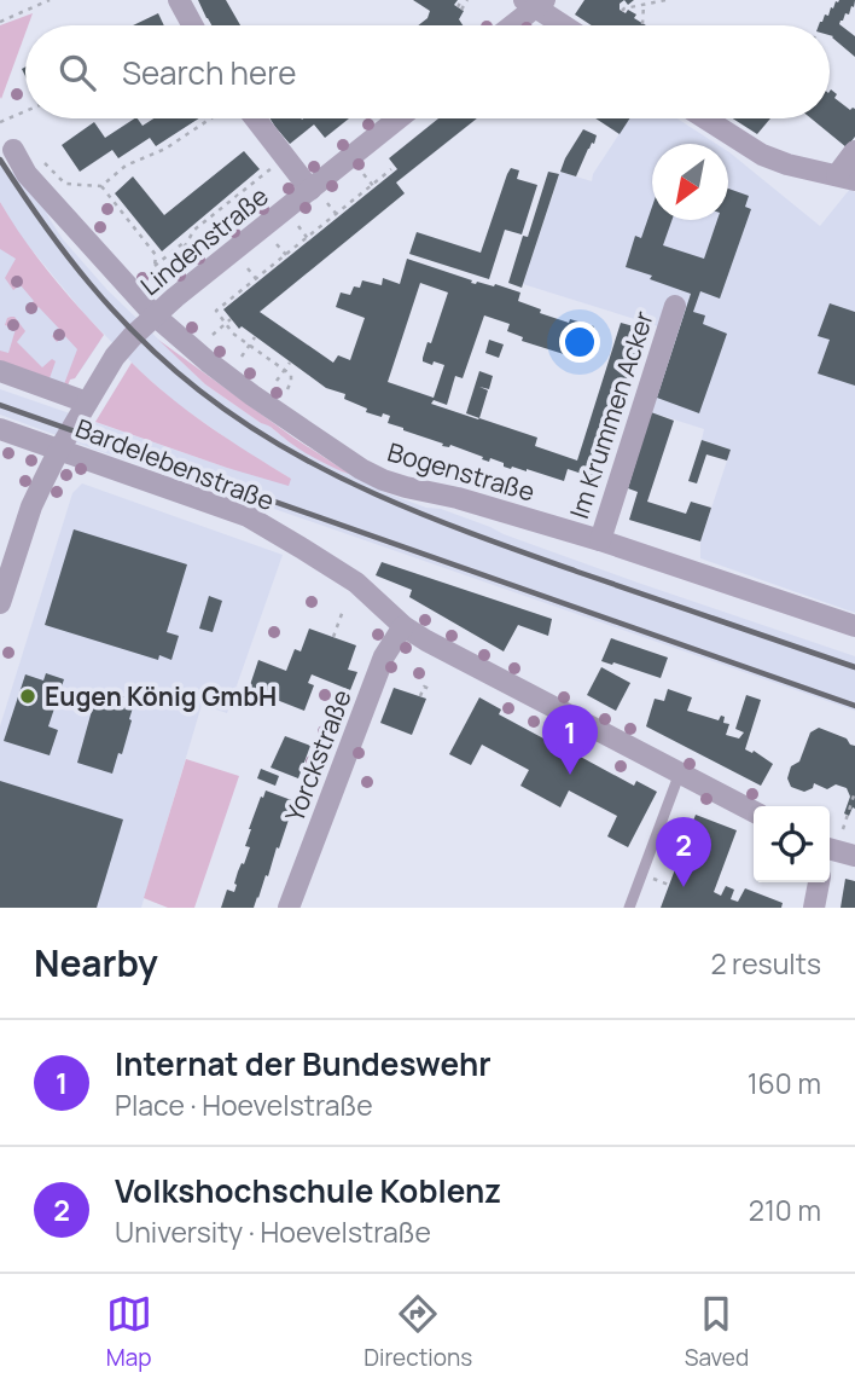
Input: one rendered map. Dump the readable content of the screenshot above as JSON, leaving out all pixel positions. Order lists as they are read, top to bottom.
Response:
{
  "streets": {
    "street": [
      "Lindenstraße",
      "Im Krummen Acker",
      "Bardelebenstraße",
      "Bogenstraße",
      "Yorckstraße"
    ]
  },
  "crossings": [
    ["Lindenstraße", "Bardelebenstraße"],
    ["Lindenstraße", "Bogenstraße"],
    ["Im Krummen Acker", "Bogenstraße"],
    ["Bardelebenstraße", "Yorckstraße"]
  ],
  "places": ["Eugen König GmbH"],
  "north": "bottom left",
  "page": {
    "search": "Search here",
    "pins": ["1", "2"],
    "heading": ["Nearby", "2 results"],
    "list": [
      {
        "mark": "1",
        "name": "Internat der Bundeswehr",
        "note": "Place · Hoevelstraße",
        "value": "160 m"
      },
      {
        "mark": "2",
        "name": "Volkshochschule Koblenz",
        "note": "University · Hoevelstraße",
        "value": "210 m"
      }
    ],
    "nav": ["Map", "Directions", "Saved"]
  }
}
